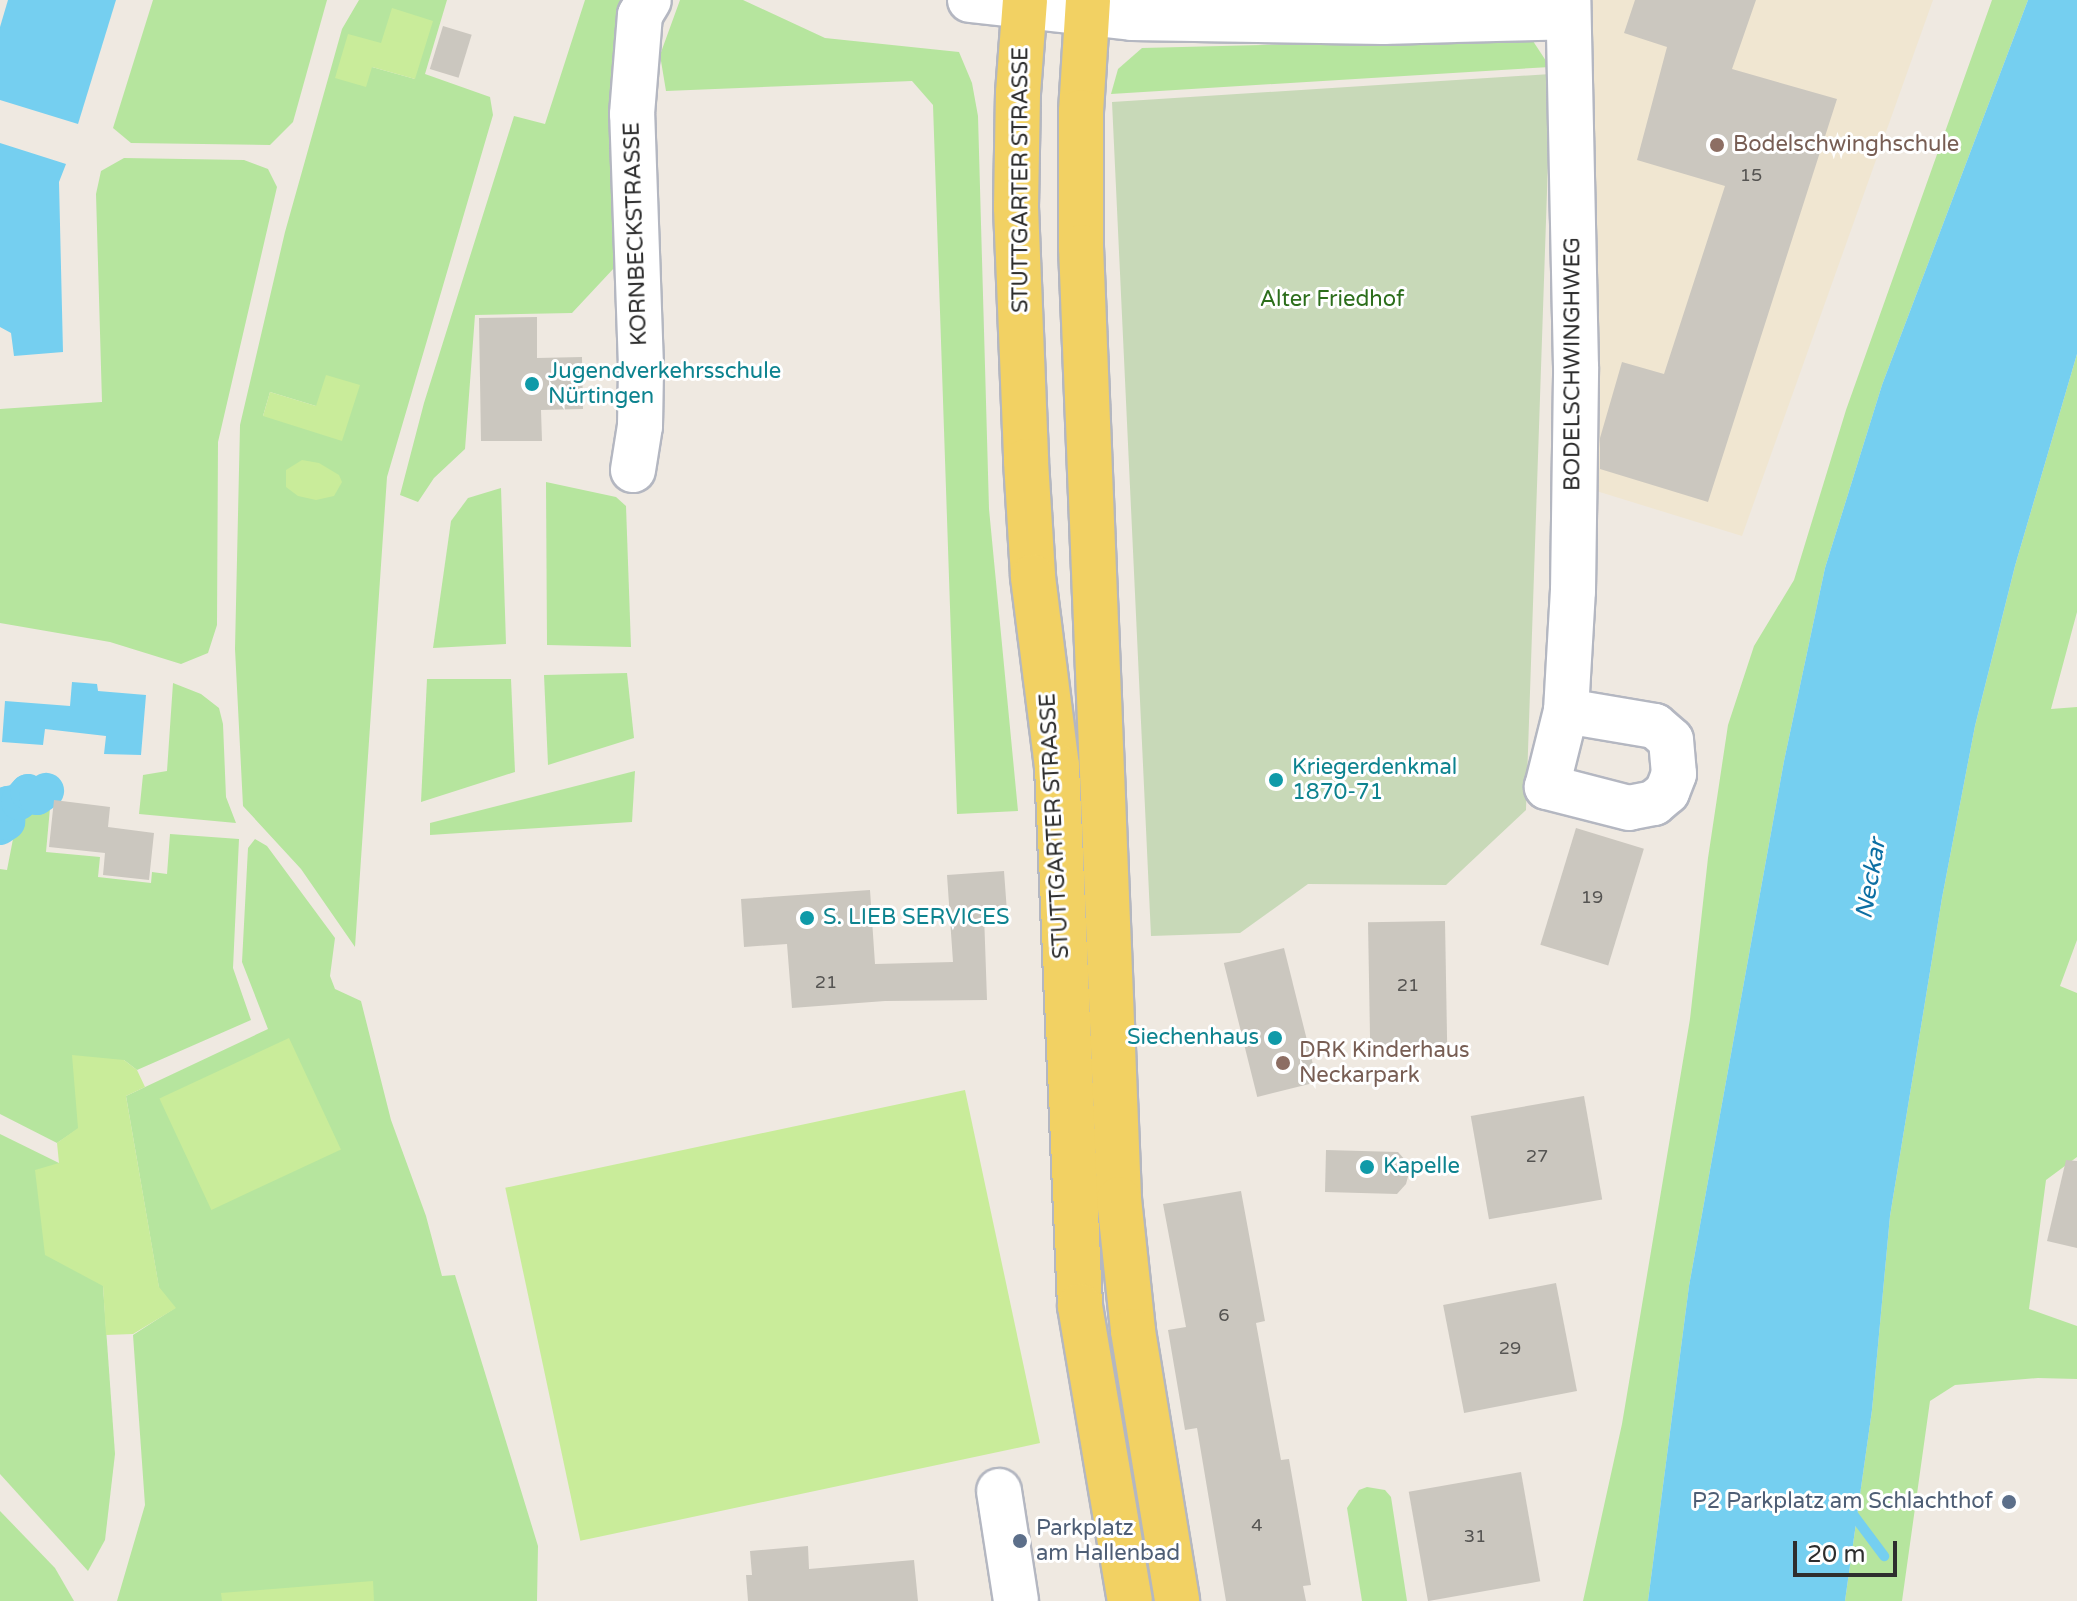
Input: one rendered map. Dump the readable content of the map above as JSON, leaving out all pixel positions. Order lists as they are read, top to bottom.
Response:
{
  "streets": {
    "main road": ["STUTTGARTER STRASSE"],
    "street": ["KORNBECKSTRASSE", "BODELSCHWINGHWEG"]
  },
  "water": ["Neckar"],
  "parks": ["Alter Friedhof"],
  "places": [
    "Bodelschwinghschule",
    "Jugendverkehrsschule Nürtingen",
    "Kriegerdenkmal 1870-71",
    "S. LIEB SERVICES",
    "Siechenhaus",
    "DRK Kinderhaus Neckarpark",
    "Kapelle",
    "P2 Parkplatz am Schlachthof",
    "Parkplatz am Hallenbad"
  ],
  "house_numbers": [
    "15",
    "19",
    "21",
    "21",
    "27",
    "6",
    "29",
    "4",
    "31"
  ],
  "scale_bar": "20 m"
}
